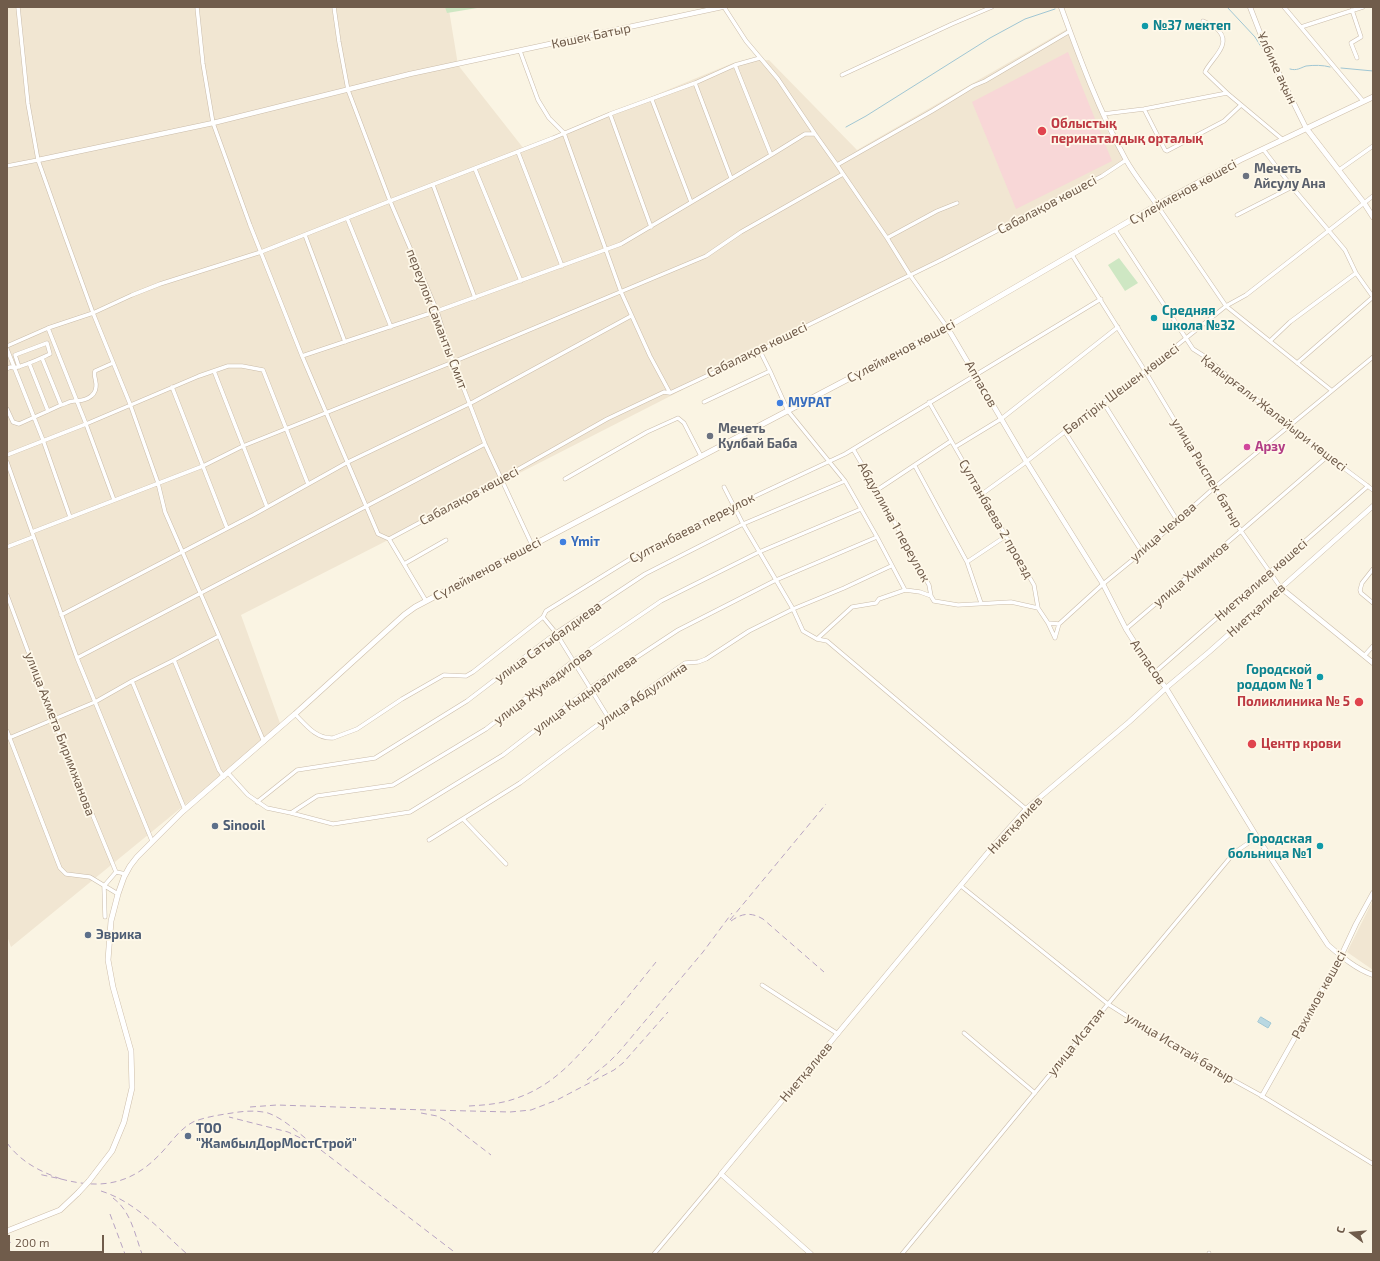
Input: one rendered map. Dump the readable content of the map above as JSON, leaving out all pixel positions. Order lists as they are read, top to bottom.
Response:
{
  "streets": {
    "main road": ["Сүлейменов көшесі"],
    "street": [
      "Көшек Батыр",
      "Ұлбике ақын",
      "Сабалақов көшесі",
      "переулок Саманты Смит",
      "Аппасов",
      "Бөлтірік Шешен көшесі",
      "Қадырғали Жалайыри көшесі",
      "улица Рыспек батыр",
      "Султанбаева 2 проезд",
      "Абдуллина 1 переулок",
      "Султанбаева переулок",
      "улица Чехова",
      "улица Химиков",
      "Ниетқалиев көшесі",
      "Ниетқалиев",
      "улица Сатыбалдиева",
      "улица Жумадилова",
      "улица Кыдыралиева",
      "улица Абдуллина",
      "улица Ахмета Биримжанова",
      "Рахимов көшесі",
      "улица Исатая",
      "улица Исатай батыр"
    ]
  },
  "crossings": [
    ["Көшек Батыр", "переулок Саманты Смит"],
    ["Ұлбике ақын", "Сүлейменов көшесі"],
    ["Сүлейменов көшесі", "переулок Саманты Смит"],
    ["Сүлейменов көшесі", "Аппасов"],
    ["Сүлейменов көшесі", "Қадырғали Жалайыри көшесі"],
    ["Сүлейменов көшесі", "улица Рыспек батыр"],
    ["Сүлейменов көшесі", "Султанбаева переулок"],
    ["Сабалақов көшесі", "переулок Саманты Смит"],
    ["Аппасов", "Бөлтірік Шешен көшесі"],
    ["Аппасов", "Султанбаева переулок"],
    ["Аппасов", "улица Чехова"],
    ["Аппасов", "улица Химиков"],
    ["Аппасов", "Ниетқалиев көшесі"],
    ["Аппасов", "Ниетқалиев"],
    ["Аппасов", "Рахимов көшесі"],
    ["Аппасов", "улица Исатая"],
    ["Бөлтірік Шешен көшесі", "Қадырғали Жалайыри көшесі"],
    ["Бөлтірік Шешен көшесі", "улица Рыспек батыр"],
    ["Бөлтірік Шешен көшесі", "Султанбаева 2 проезд"],
    ["Қадырғали Жалайыри көшесі", "улица Чехова"],
    ["Қадырғали Жалайыри көшесі", "улица Химиков"],
    ["Қадырғали Жалайыри көшесі", "Ниетқалиев көшесі"],
    ["улица Рыспек батыр", "Султанбаева переулок"],
    ["улица Рыспек батыр", "улица Чехова"],
    ["улица Рыспек батыр", "улица Химиков"],
    ["улица Рыспек батыр", "Ниетқалиев көшесі"],
    ["улица Рыспек батыр", "Ниетқалиев"],
    ["Султанбаева 2 проезд", "Султанбаева переулок"],
    ["Султанбаева 2 проезд", "улица Чехова"],
    ["Абдуллина 1 переулок", "Султанбаева переулок"],
    ["Ниетқалиев", "улица Исатай батыр"],
    ["улица Жумадилова", "улица Кыдыралиева"],
    ["Рахимов көшесі", "улица Исатай батыр"],
    ["улица Исатая", "улица Исатай батыр"]
  ],
  "places": [
    "№37 мектеп",
    "Облыстық перинаталдық орталық",
    "Мечеть Айсулу Ана",
    "Средняя школа №32",
    "МУРАТ",
    "Мечеть Кулбай Баба",
    "Арзу",
    "Ymiт",
    "Городской роддом № 1",
    "Поликлиника № 5",
    "Центр крови",
    "Sinooil",
    "Городская больница №1",
    "Эврика",
    "ТОО \"ЖамбылДорМостСтрой\""
  ],
  "scale_bar": "200 m",
  "north": "left"
}
